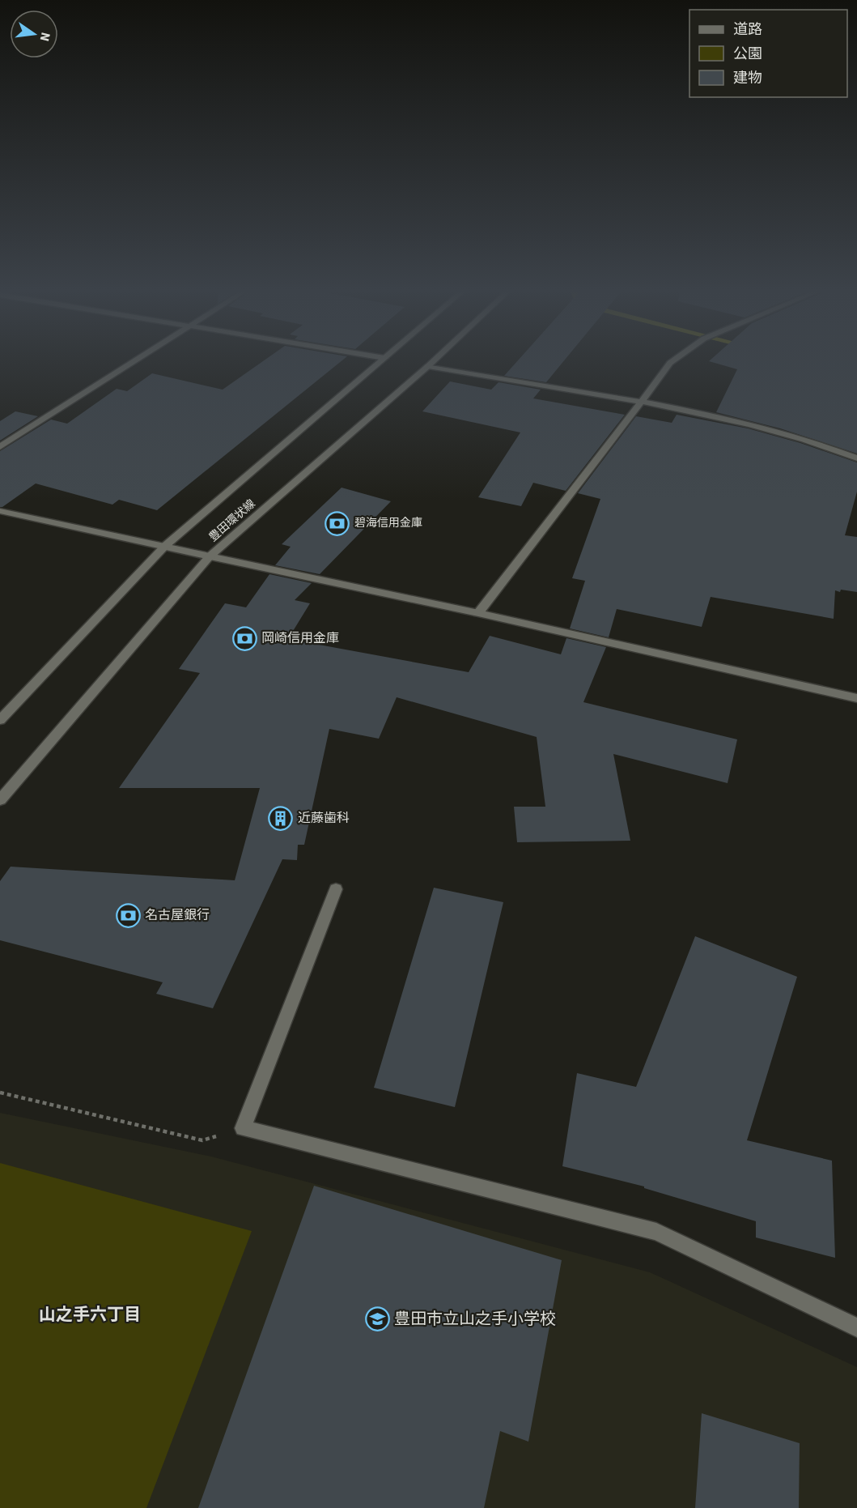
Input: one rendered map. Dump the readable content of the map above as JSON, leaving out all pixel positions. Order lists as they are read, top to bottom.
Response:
{
  "streets": {
    "street": ["豊田環状線"]
  },
  "districts": ["山之手六丁目"],
  "places": {
    "bank": ["碧海信用金庫", "岡崎信用金庫", "名古屋銀行"],
    "building": ["近藤歯科"],
    "school or university": ["豊田市立山之手小学校"]
  },
  "legend": ["道路", "公園", "建物"],
  "north": "right"
}
